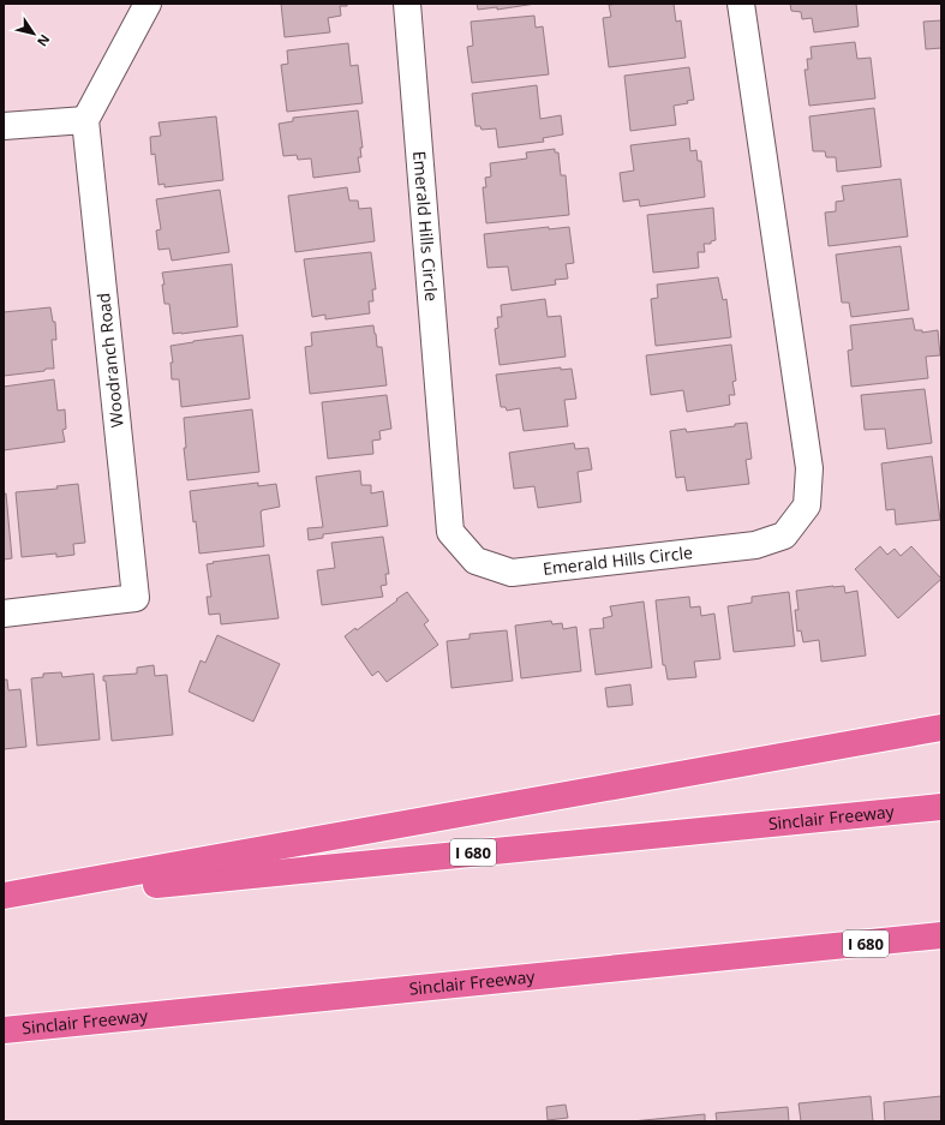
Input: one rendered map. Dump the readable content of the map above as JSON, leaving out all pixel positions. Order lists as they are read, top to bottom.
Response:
{
  "streets": {
    "highway": ["Sinclair Freeway", "I 680"],
    "street": ["Emerald Hills Circle", "Woodranch Road"]
  },
  "north": "bottom right"
}
